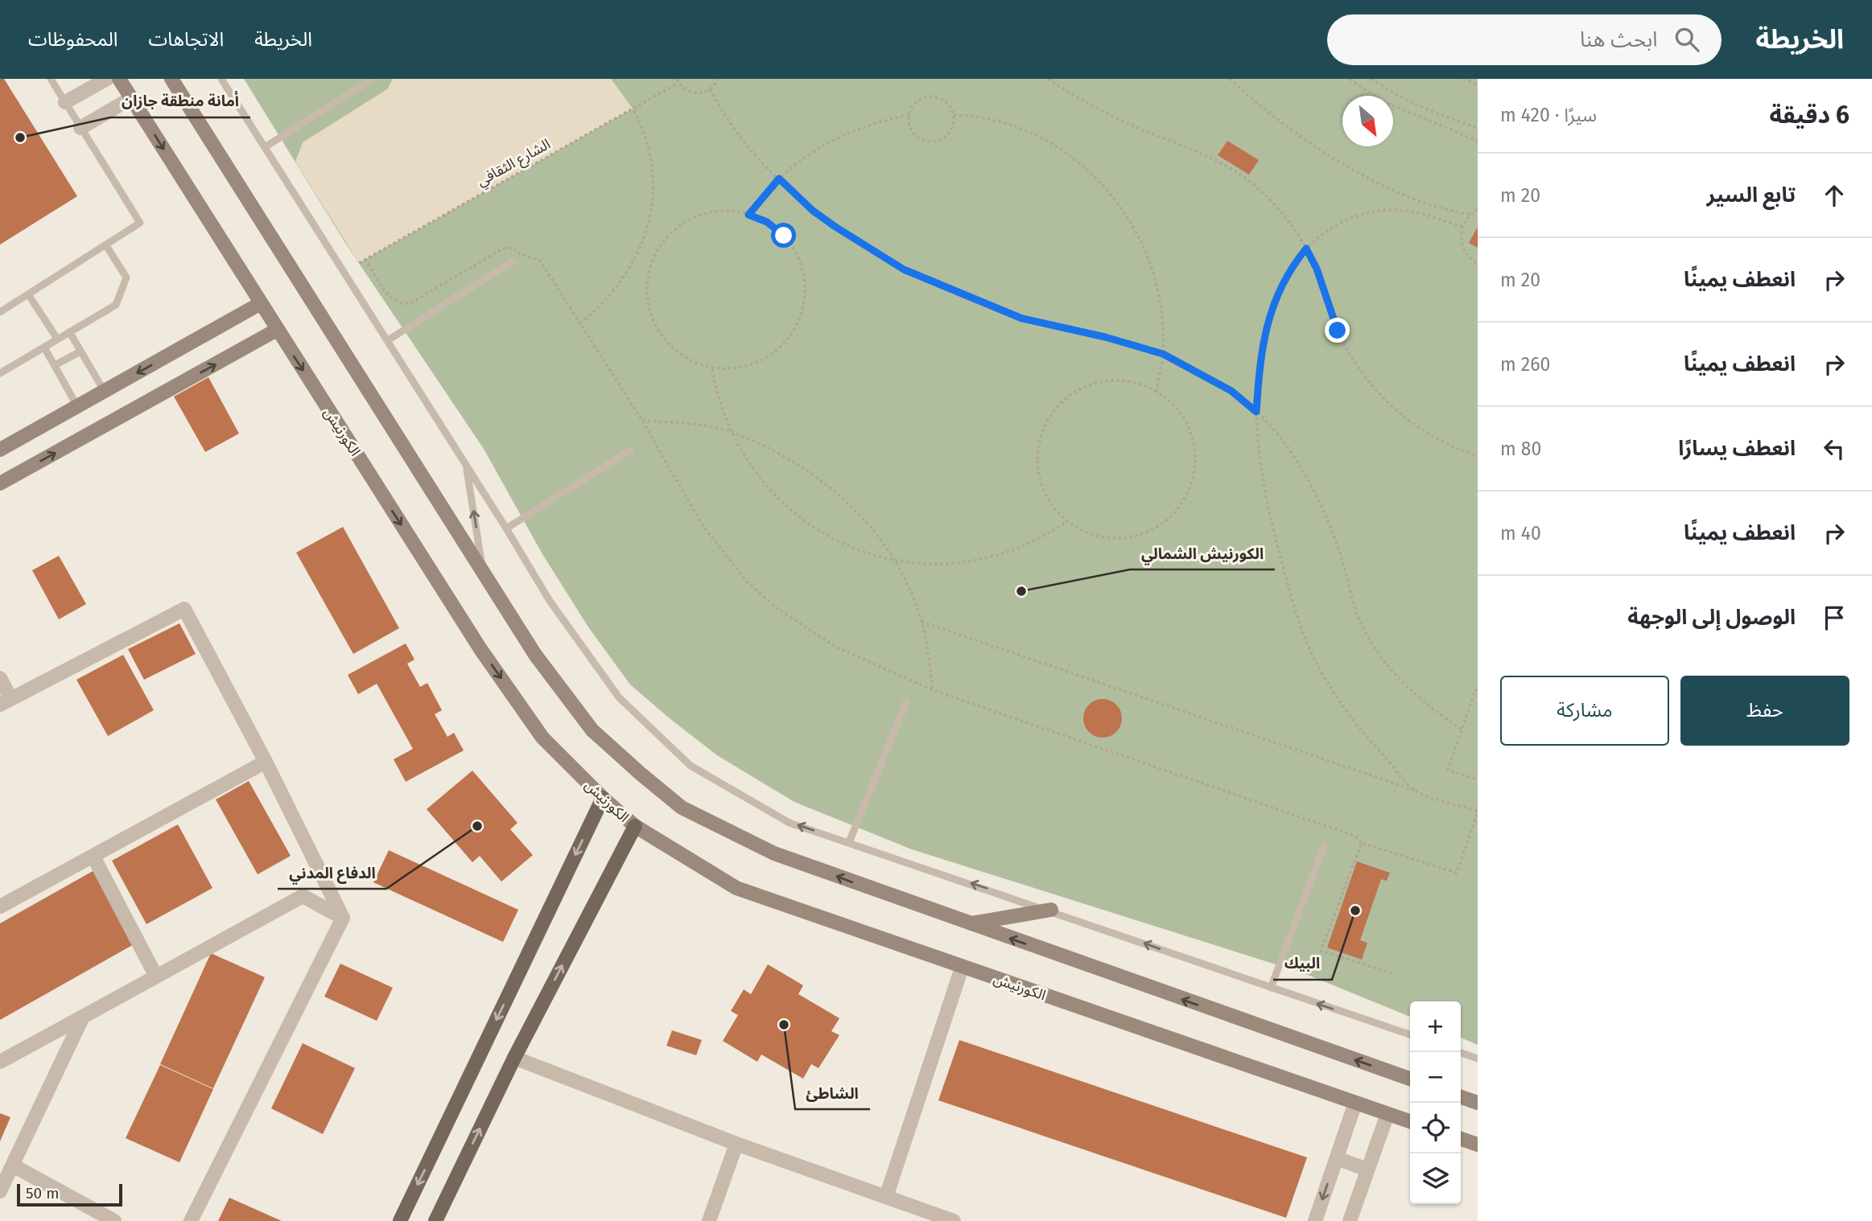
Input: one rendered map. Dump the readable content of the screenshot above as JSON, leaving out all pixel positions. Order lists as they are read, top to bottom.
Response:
{
  "streets": {
    "main road": ["الكورنيش"],
    "path": ["الشارع الثقافي"]
  },
  "places": [
    "أمانة منطقة جازان",
    "الكورنيش الشمالي",
    "الدفاع المدني",
    "البيك",
    "الشاطئ"
  ],
  "scale_bar": "50 m",
  "north": "bottom right",
  "page": {
    "header": "الخريطة",
    "search": "ابحث هنا",
    "nav": ["الخريطة", "الاتجاهات", "المحفوظات"],
    "heading": ["6 دقيقة", "سيرًا · 420 m"],
    "list": [
      ["تابع السير", "20 m"],
      ["انعطف يمينًا", "20 m"],
      ["انعطف يمينًا", "260 m"],
      ["انعطف يسارًا", "80 m"],
      ["انعطف يمينًا", "40 m"],
      "الوصول إلى الوجهة"
    ],
    "buttons": ["حفظ", "مشاركة"],
    "map_buttons": ["+", "−"],
    "scale": "50 m"
  }
}
